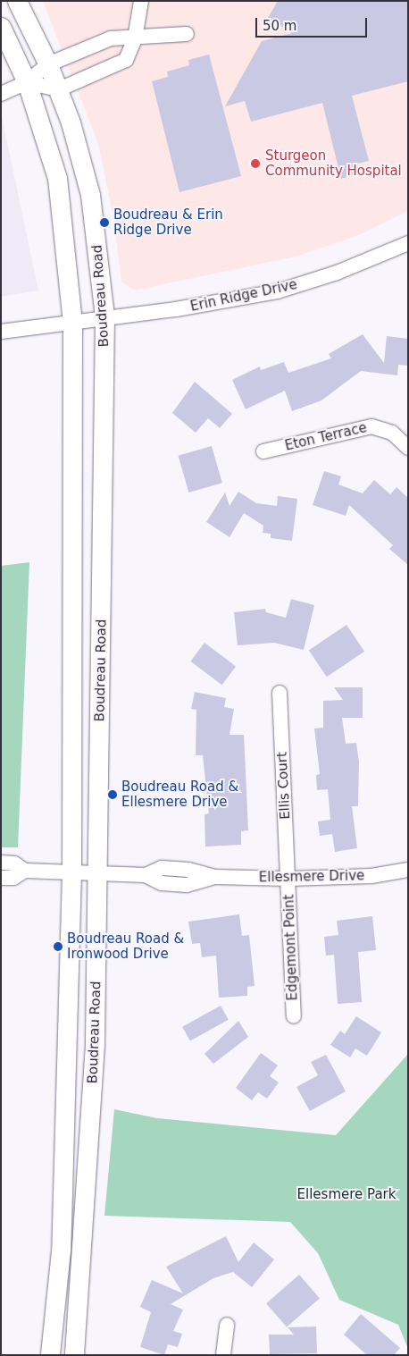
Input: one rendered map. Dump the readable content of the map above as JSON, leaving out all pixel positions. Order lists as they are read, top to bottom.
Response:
{
  "streets": {
    "main road": ["Boudreau Road"],
    "street": [
      "Erin Ridge Drive",
      "Eton Terrace",
      "Ellis Court",
      "Ellesmere Drive",
      "Edgemont Point"
    ]
  },
  "crossings": [
    ["Boudreau Road", "Erin Ridge Drive"],
    ["Boudreau Road", "Ellesmere Drive"],
    ["Ellis Court", "Ellesmere Drive"],
    ["Ellis Court", "Edgemont Point"],
    ["Ellesmere Drive", "Edgemont Point"]
  ],
  "parks": ["Ellesmere Park"],
  "places": [
    "Sturgeon Community Hospital",
    "Boudreau & Erin Ridge Drive",
    "Boudreau Road & Ellesmere Drive",
    "Boudreau Road & Ironwood Drive"
  ],
  "scale_bar": "50 m"
}
